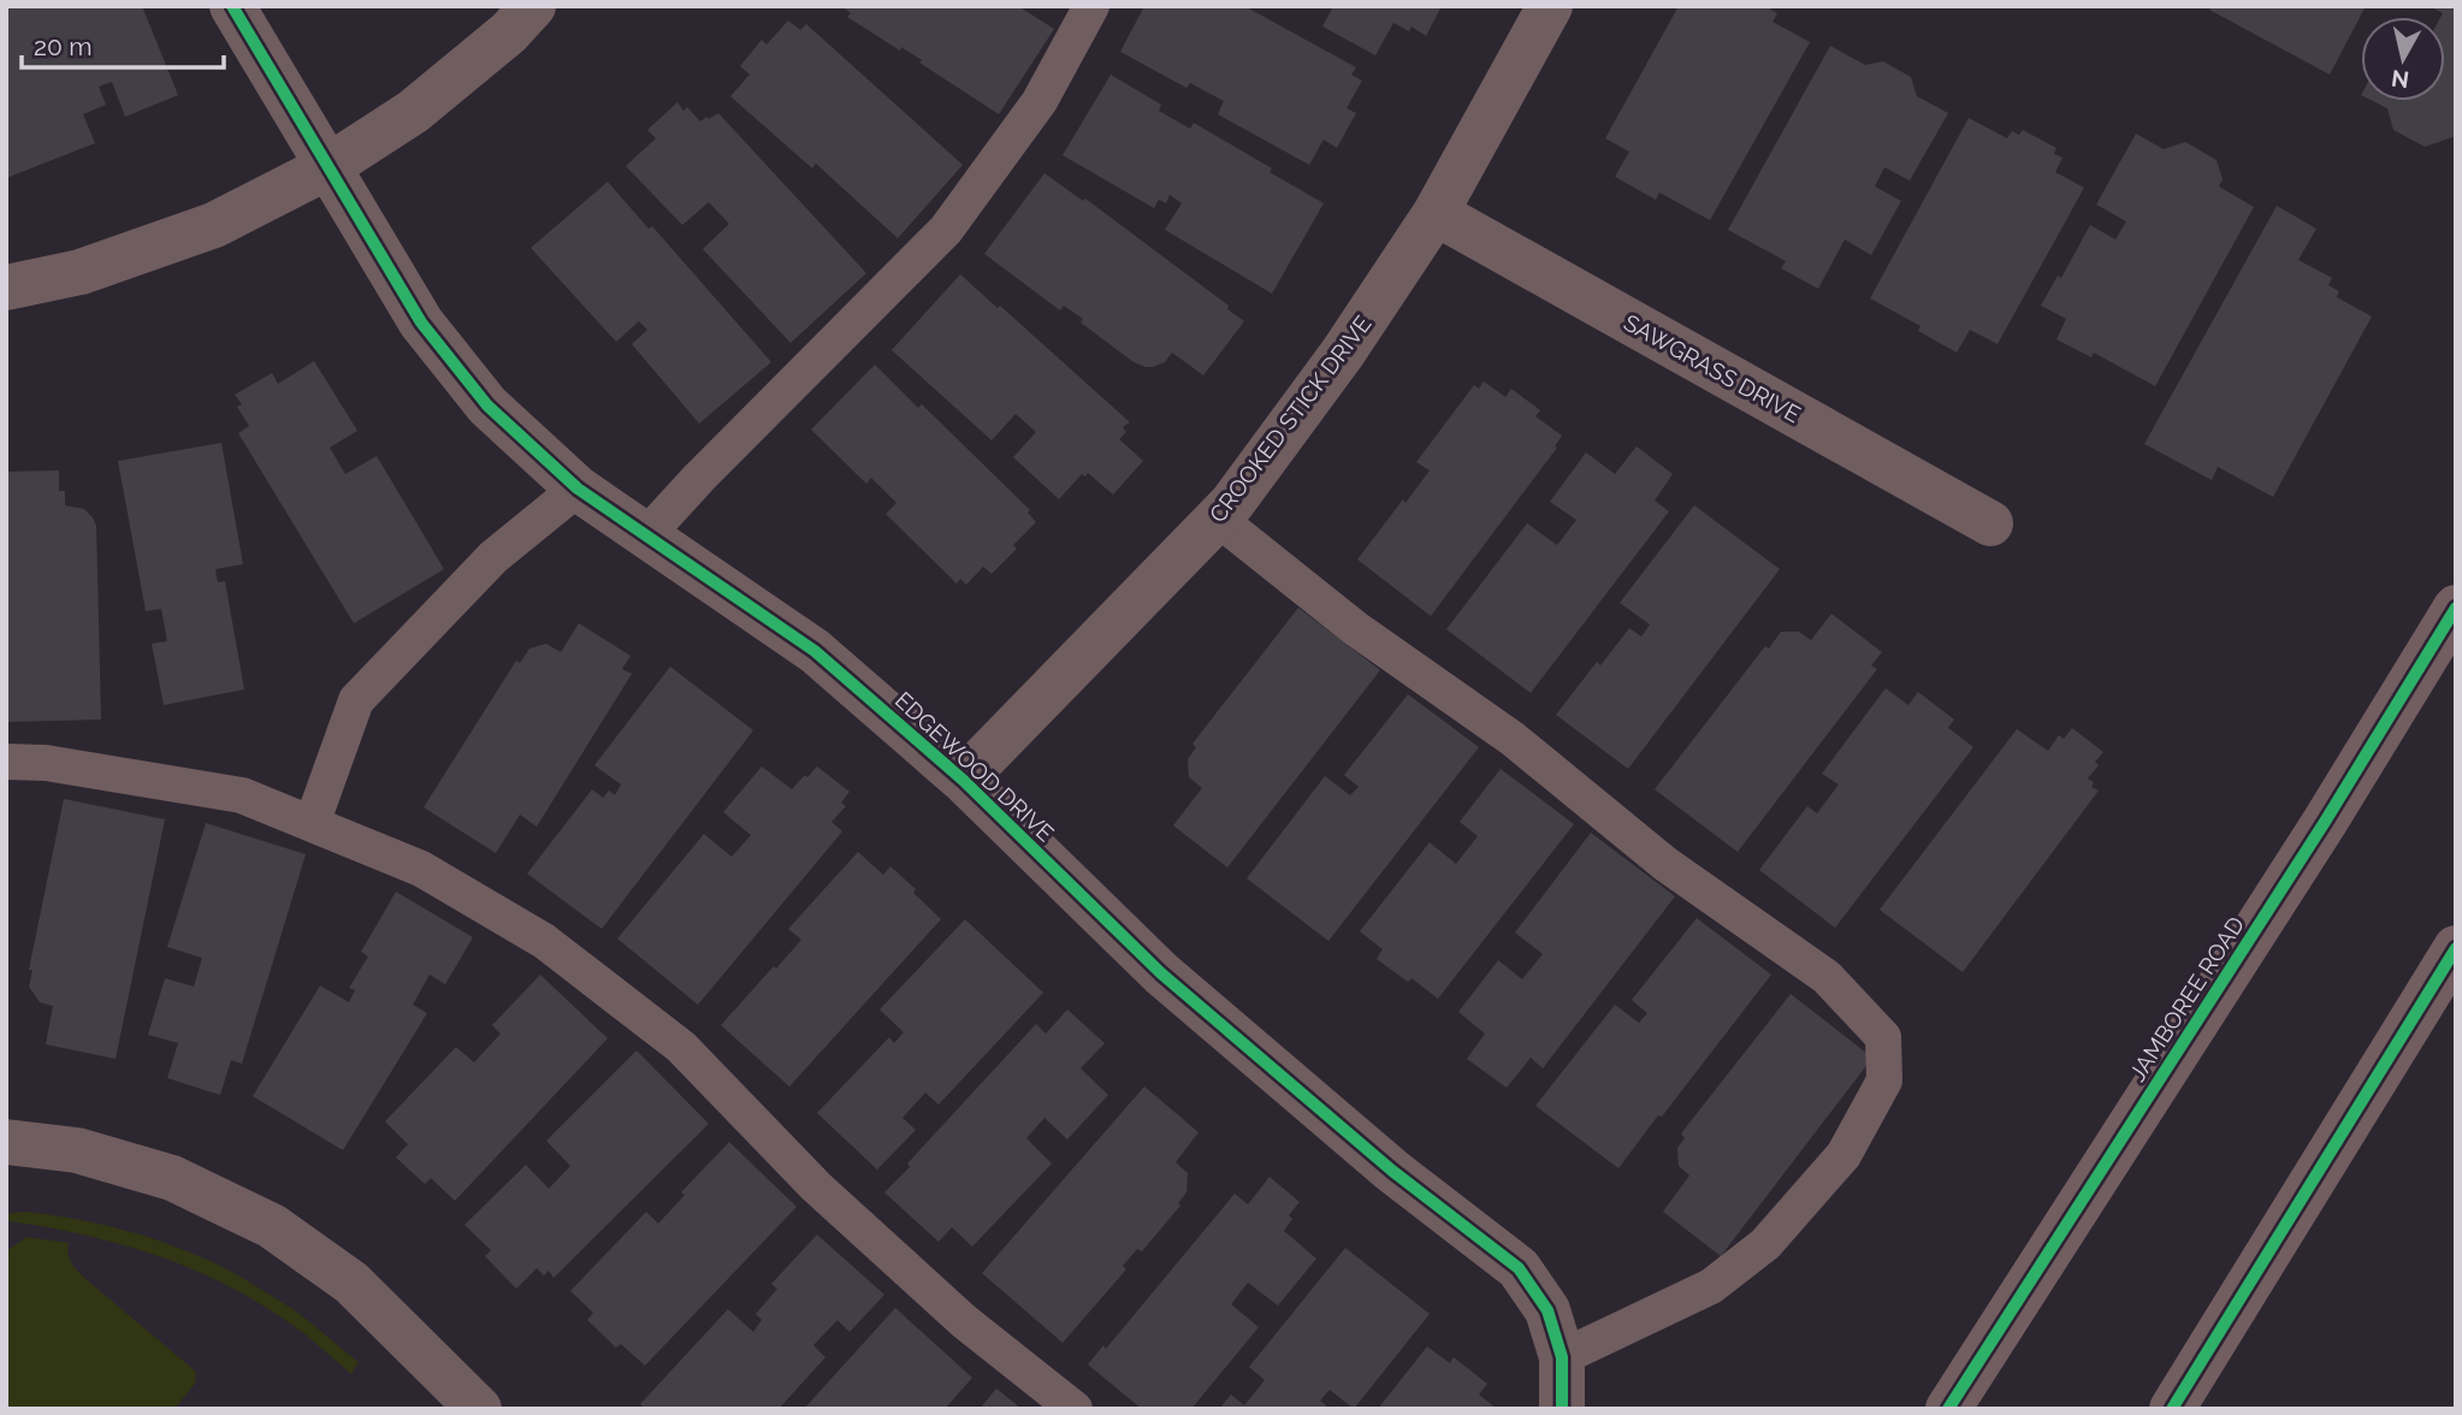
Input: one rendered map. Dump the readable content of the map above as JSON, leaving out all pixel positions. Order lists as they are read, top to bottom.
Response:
{
  "streets": {
    "main road": ["JAMBOREE ROAD"],
    "street": ["SAWGRASS DRIVE", "CROOKED STICK DRIVE", "EDGEWOOD DRIVE"]
  },
  "crossings": [
    ["SAWGRASS DRIVE", "CROOKED STICK DRIVE"],
    ["CROOKED STICK DRIVE", "EDGEWOOD DRIVE"]
  ],
  "scale_bar": "20 m",
  "north": "bottom"
}
